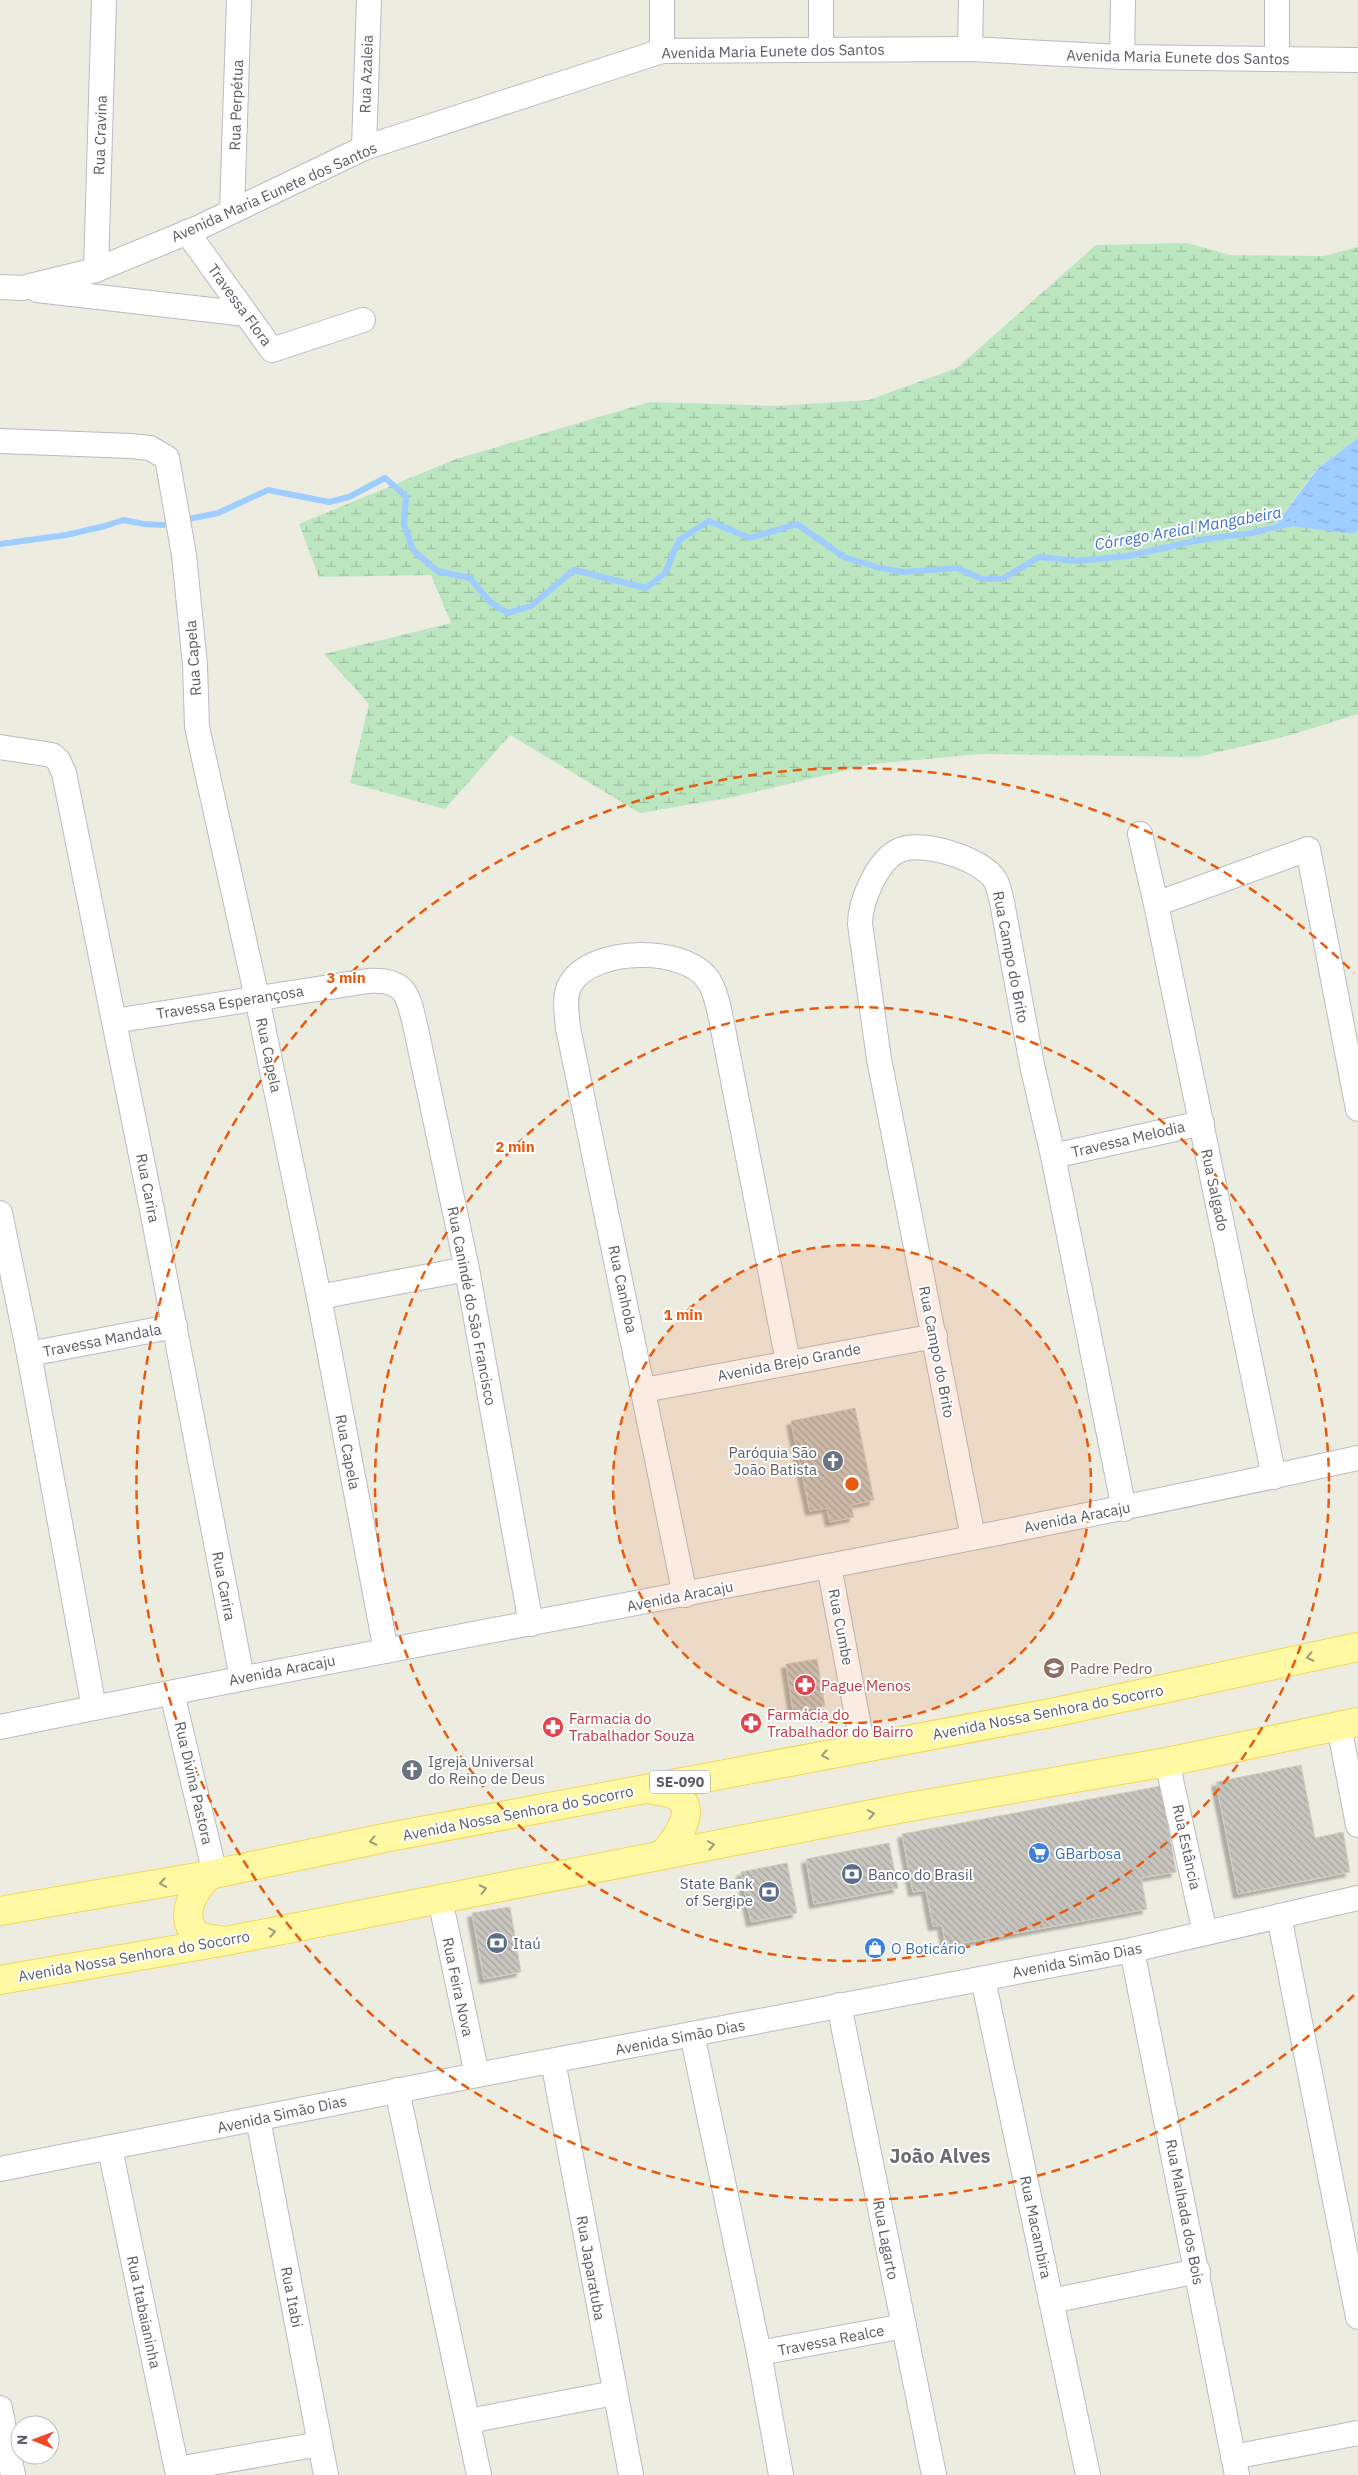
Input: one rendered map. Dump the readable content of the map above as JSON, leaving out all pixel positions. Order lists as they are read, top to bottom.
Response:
{
  "streets": {
    "main road": ["Avenida Nossa Senhora do Socorro", "SE-090"],
    "street": [
      "Avenida Maria Eunete dos Santos",
      "Rua Azaleia",
      "Rua Perpétua",
      "Rua Cravina",
      "Travessa Flora",
      "Rua Capela",
      "Rua Campo do Brito",
      "Travessa Esperançosa",
      "Travessa Melodia",
      "Rua Carira",
      "Rua Salgado",
      "Rua Canhoba",
      "Rua Canindé do São Francisco",
      "Travessa Mandala",
      "Avenida Brejo Grande",
      "Avenida Aracaju",
      "Rua Cumbe",
      "Rua Divina Pastora",
      "Rua Estância",
      "Avenida Simão Dias",
      "Rua Feira Nova",
      "Rua Malhada dos Bois",
      "Rua Macambira",
      "Rua Lagarto",
      "Rua Japaratuba",
      "Rua Itabi",
      "Rua Itabaianinha",
      "Travessa Realce"
    ]
  },
  "crossings": [
    ["Avenida Maria Eunete dos Santos", "Rua Azaleia"],
    ["Avenida Maria Eunete dos Santos", "Rua Perpétua"],
    ["Avenida Maria Eunete dos Santos", "Rua Cravina"],
    ["Avenida Maria Eunete dos Santos", "Travessa Flora"],
    ["Rua Capela", "Travessa Esperançosa"],
    ["Rua Capela", "Avenida Aracaju"],
    ["Rua Campo do Brito", "Travessa Melodia"],
    ["Rua Campo do Brito", "Avenida Brejo Grande"],
    ["Rua Campo do Brito", "Avenida Aracaju"],
    ["Travessa Esperançosa", "Rua Carira"],
    ["Travessa Esperançosa", "Rua Canindé do São Francisco"],
    ["Travessa Melodia", "Rua Salgado"],
    ["Rua Carira", "Travessa Mandala"],
    ["Rua Carira", "Avenida Aracaju"],
    ["Rua Salgado", "Avenida Aracaju"],
    ["Rua Canhoba", "Avenida Brejo Grande"],
    ["Rua Canhoba", "Avenida Aracaju"],
    ["Rua Canindé do São Francisco", "Avenida Aracaju"],
    ["Avenida Aracaju", "Rua Cumbe"],
    ["Avenida Aracaju", "Rua Divina Pastora"],
    ["Rua Cumbe", "Avenida Nossa Senhora do Socorro"],
    ["Avenida Nossa Senhora do Socorro", "Rua Divina Pastora"],
    ["Avenida Nossa Senhora do Socorro", "Rua Estância"],
    ["Avenida Nossa Senhora do Socorro", "Rua Feira Nova"],
    ["Rua Estância", "Avenida Simão Dias"],
    ["Avenida Simão Dias", "Rua Feira Nova"],
    ["Avenida Simão Dias", "Rua Malhada dos Bois"],
    ["Avenida Simão Dias", "Rua Macambira"],
    ["Avenida Simão Dias", "Rua Lagarto"],
    ["Avenida Simão Dias", "Rua Japaratuba"],
    ["Avenida Simão Dias", "Rua Itabi"],
    ["Avenida Simão Dias", "Rua Itabaianinha"],
    ["Rua Lagarto", "Travessa Realce"]
  ],
  "districts": ["João Alves"],
  "water": ["Córrego Areial Mangabeira"],
  "places": {
    "church": ["Paróquia São João Batista", "Igreja Universal do Reino de Deus"],
    "school or university": ["Padre Pedro"],
    "pharmacy": ["Pague Menos", "Farmácia do Trabalhador do Bairro", "Farmacia do Trabalhador Souza"],
    "supermarket": ["GBarbosa"],
    "bank": ["Banco do Brasil", "State Bank of Sergipe", "Itaú"],
    "shop": ["O Boticário"]
  },
  "north": "left",
  "rings": ["3 min", "2 min", "1 min"]
}
